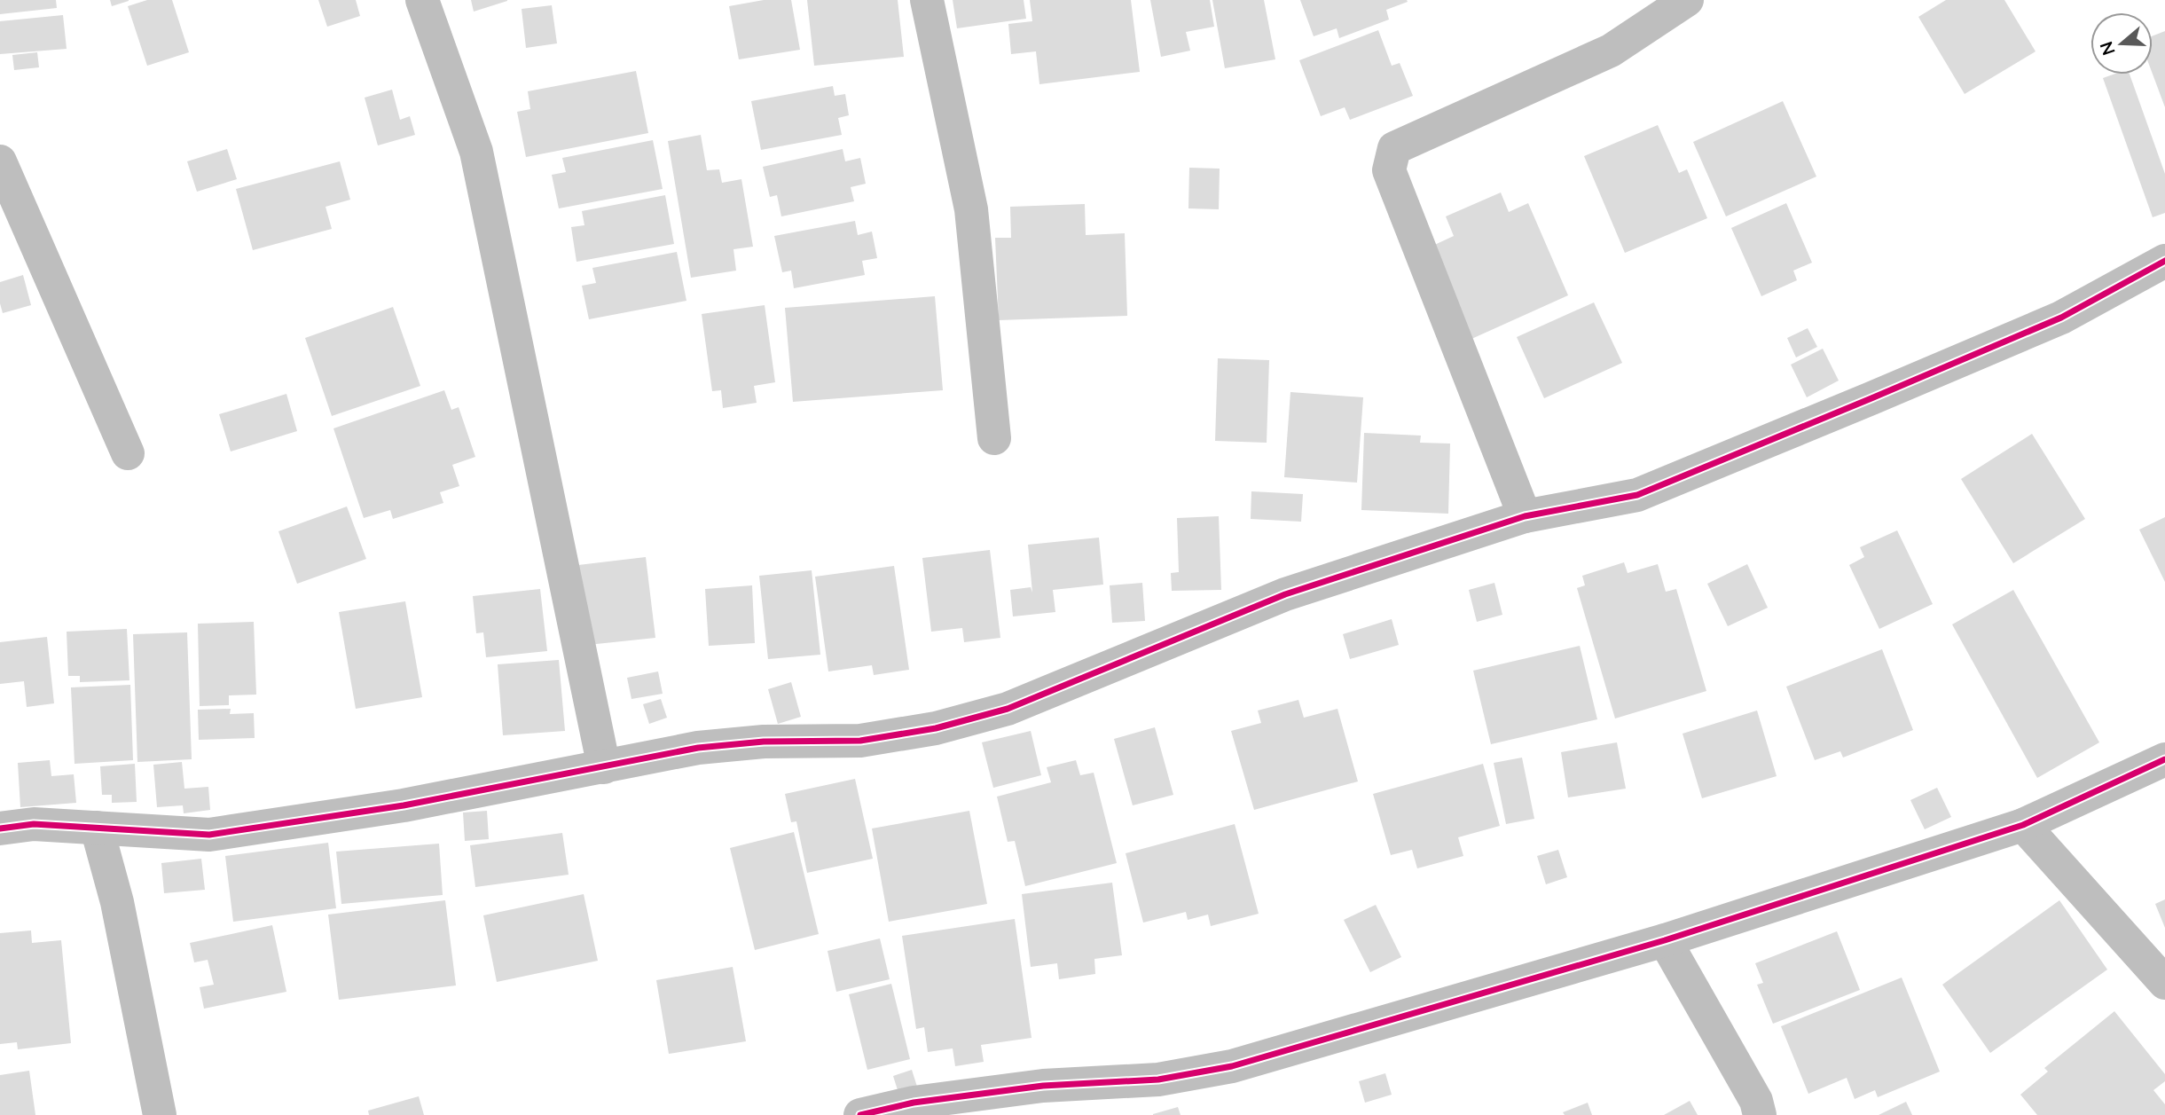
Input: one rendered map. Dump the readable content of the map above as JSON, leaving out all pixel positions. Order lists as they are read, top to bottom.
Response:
{
  "north": "left"
}
